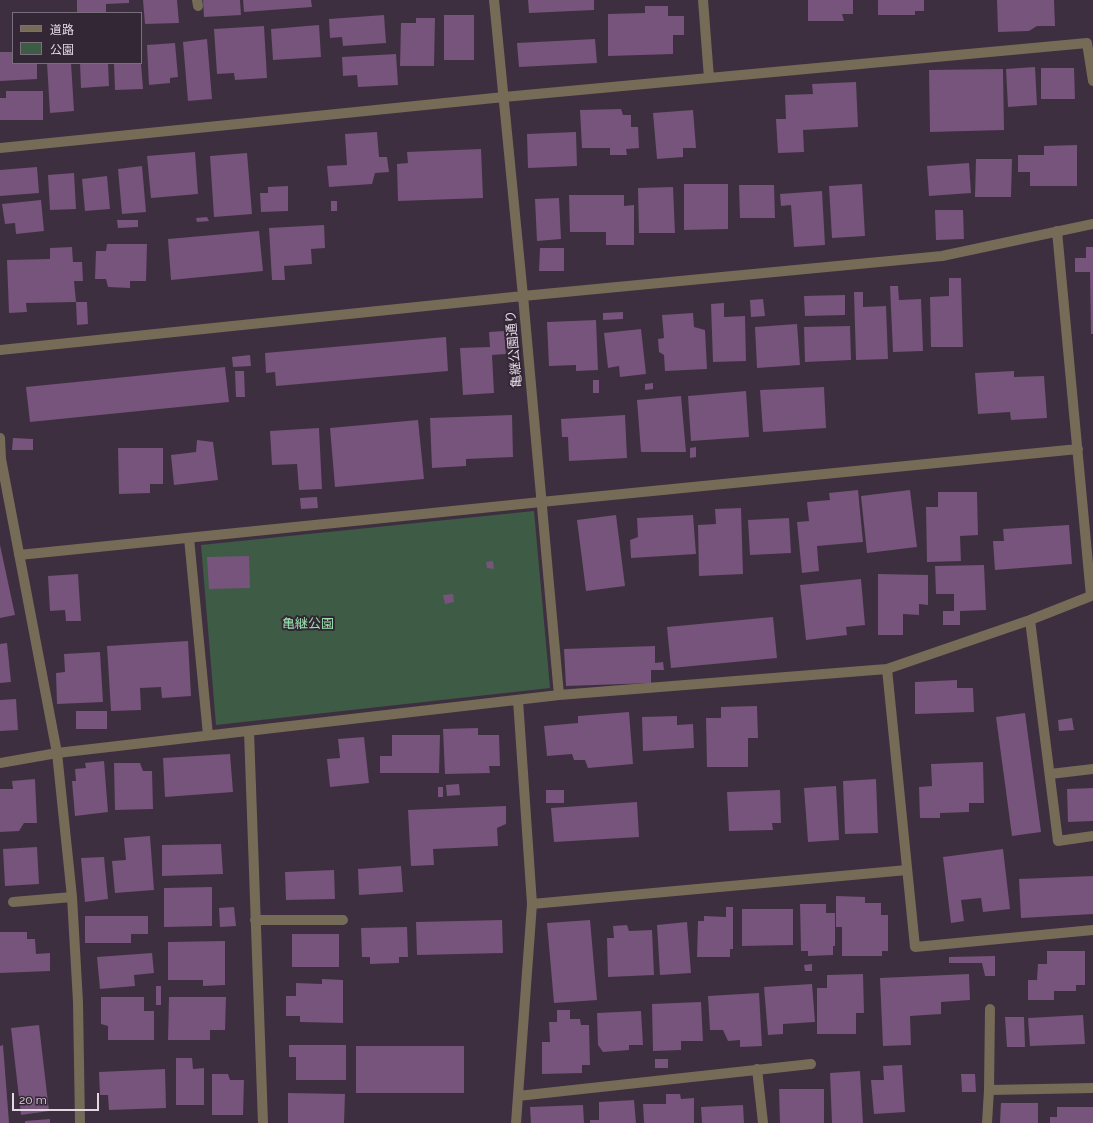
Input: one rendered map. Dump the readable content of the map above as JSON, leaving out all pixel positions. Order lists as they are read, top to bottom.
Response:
{
  "streets": {
    "street": ["亀継公園通り"]
  },
  "parks": ["亀継公園"],
  "legend": ["道路", "公園"],
  "scale_bar": "20 m"
}
